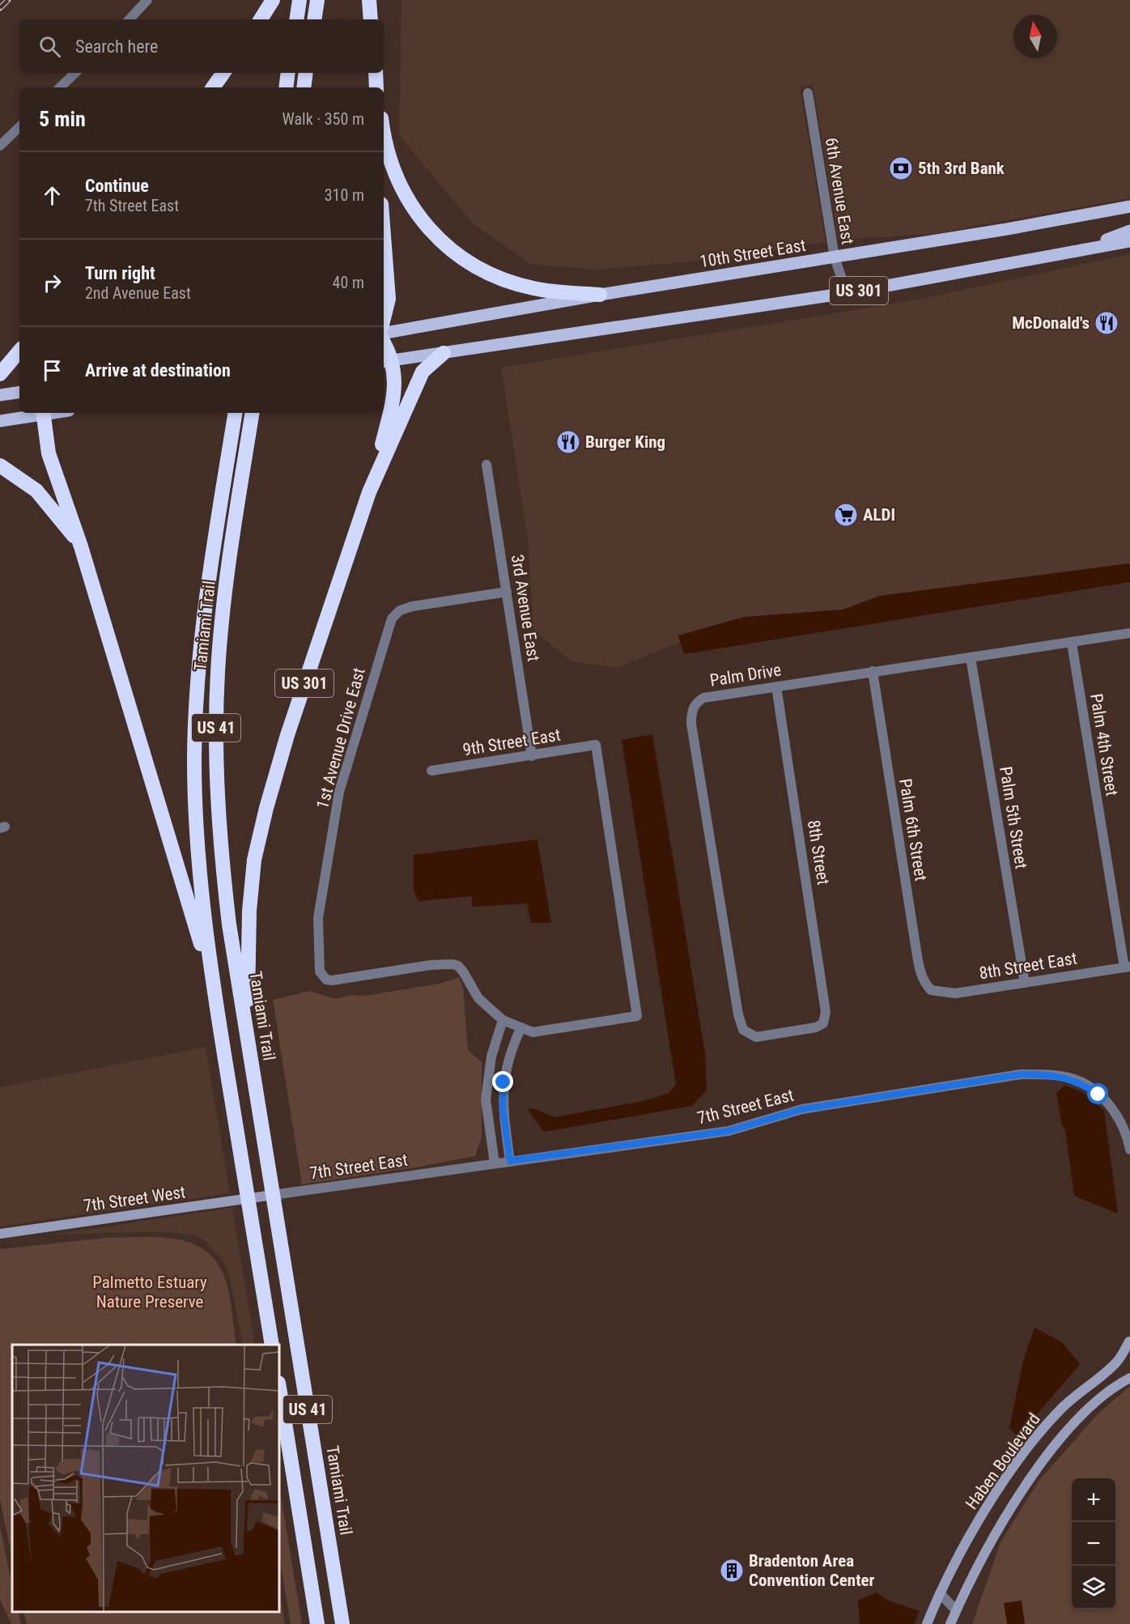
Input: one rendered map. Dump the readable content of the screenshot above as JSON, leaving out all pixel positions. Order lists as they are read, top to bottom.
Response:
{
  "streets": {
    "highway": ["US 301", "Tamiami Trail", "US 41"],
    "main road": ["10th Street East"],
    "street": [
      "6th Avenue East",
      "3rd Avenue East",
      "Palm Drive",
      "1st Avenue Drive East",
      "9th Street East",
      "Palm 4th Street",
      "Palm 5th Street",
      "Palm 6th Street",
      "8th Street",
      "8th Street East",
      "7th Street East",
      "7th Street West",
      "Haben Boulevard"
    ]
  },
  "crossings": [
    ["6th Avenue East", "10th Street East"],
    ["6th Avenue East", "US 301"],
    ["US 301", "Tamiami Trail"],
    ["3rd Avenue East", "1st Avenue Drive East"],
    ["3rd Avenue East", "9th Street East"],
    ["Tamiami Trail", "7th Street East"],
    ["Tamiami Trail", "7th Street West"],
    ["Palm Drive", "Palm 4th Street"],
    ["Palm Drive", "Palm 5th Street"],
    ["Palm Drive", "Palm 6th Street"],
    ["Palm Drive", "8th Street"],
    ["Palm 4th Street", "8th Street East"],
    ["Palm 5th Street", "8th Street East"],
    ["Palm 6th Street", "8th Street East"],
    ["7th Street East", "7th Street West"]
  ],
  "parks": ["Palmetto Estuary Nature Preserve"],
  "places": {
    "bank": ["5th 3rd Bank"],
    "restaurant": ["McDonald's", "Burger King"],
    "supermarket": ["ALDI"],
    "building": ["Bradenton Area Convention Center"]
  },
  "north": "top",
  "page": {
    "search": "Search here",
    "heading": ["5 min", "Walk · 350 m"],
    "list": [
      ["Continue", "7th Street East", "310 m"],
      ["Turn right", "2nd Avenue East", "40 m"],
      "Arrive at destination"
    ],
    "map_buttons": ["+", "−"]
  }
}
